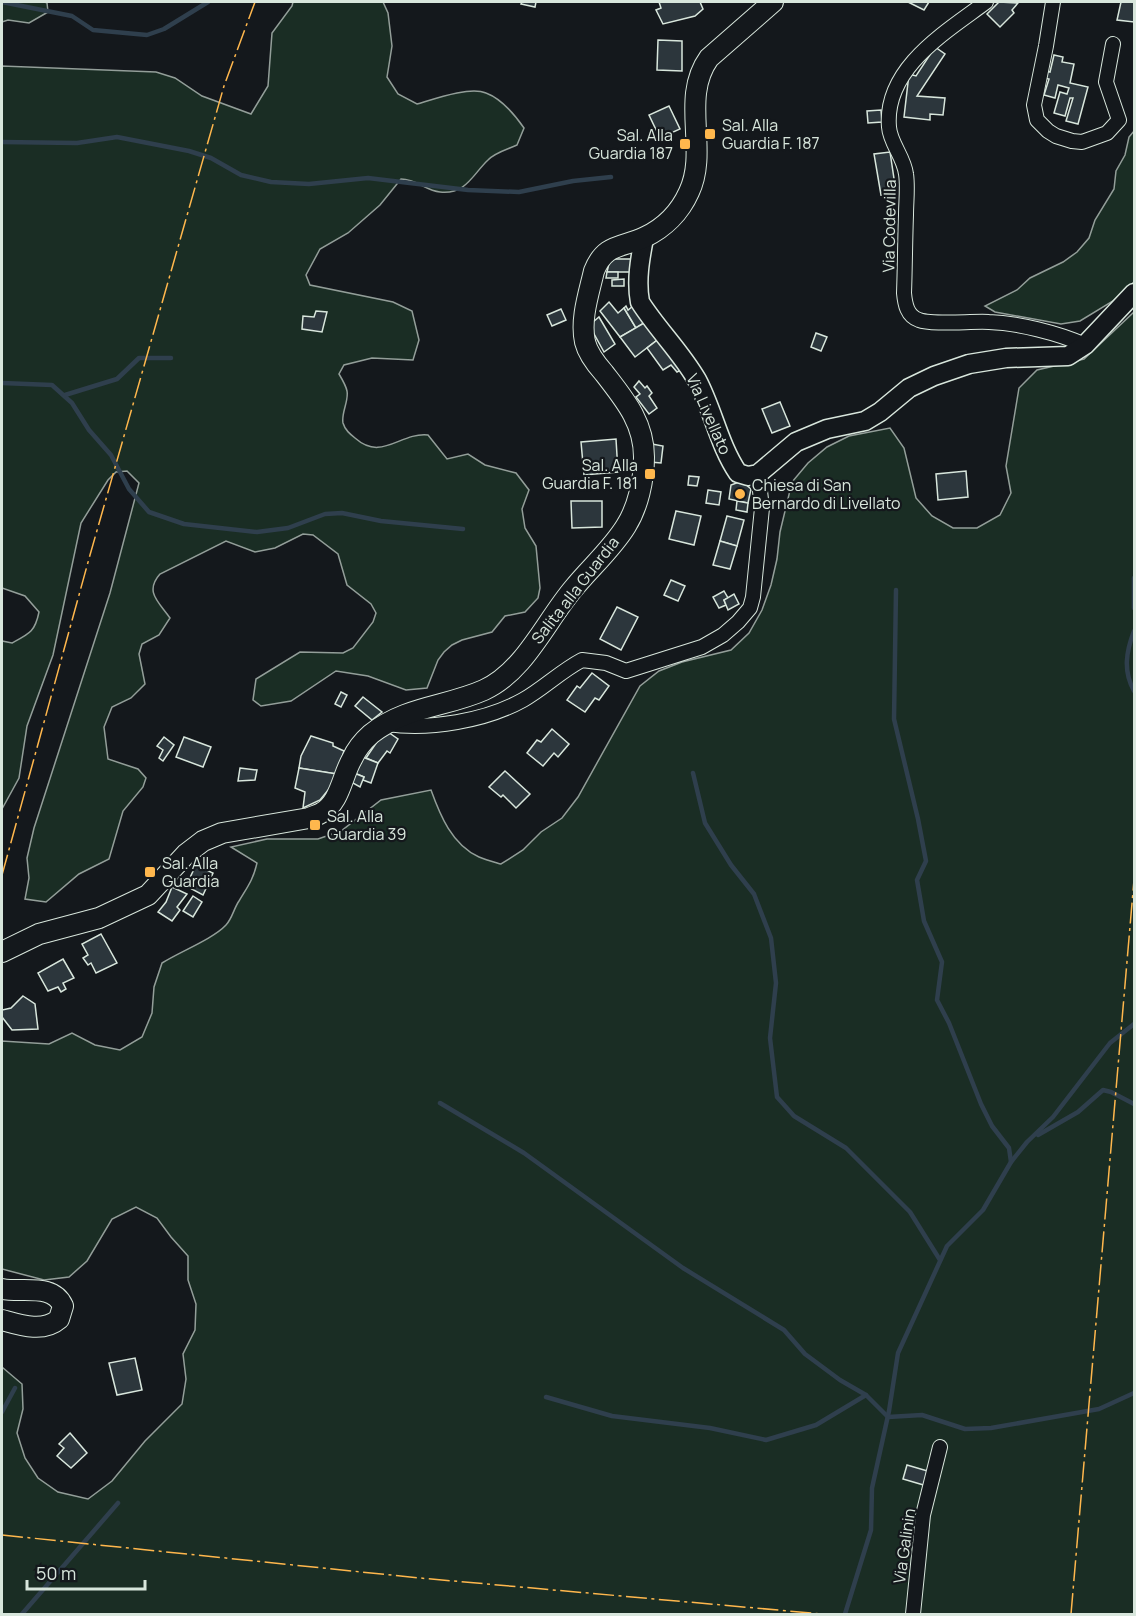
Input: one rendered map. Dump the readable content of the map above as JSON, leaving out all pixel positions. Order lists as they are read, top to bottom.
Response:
{
  "streets": {
    "main road": ["Salita alla Guardia"],
    "street": ["Via Codevilla", "Via Livellato", "Via Galinin"]
  },
  "crossings": [
    ["Via Livellato", "Salita alla Guardia"]
  ],
  "places": {
    "transit": [
      "Sal. Alla Guardia F. 187",
      "Sal. Alla Guardia 187",
      "Sal. Alla Guardia F. 181",
      "Sal. Alla Guardia 39",
      "Sal. Alla Guardia"
    ],
    "other": ["Chiesa di San Bernardo di Livellato"]
  },
  "scale_bar": "50 m"
}
